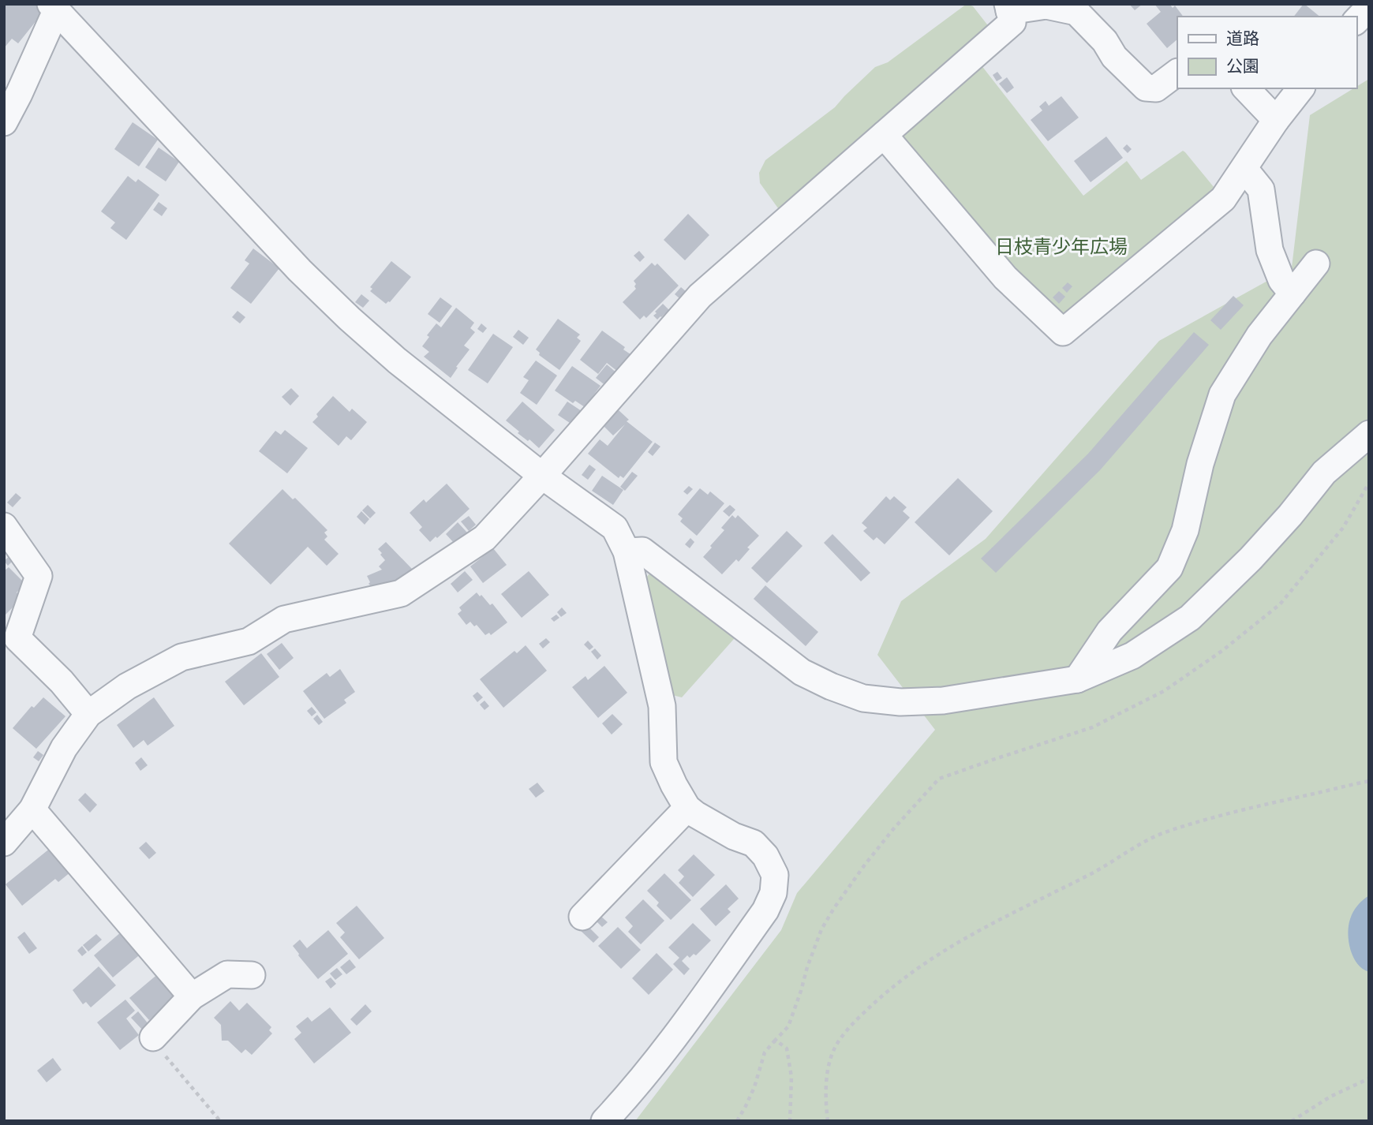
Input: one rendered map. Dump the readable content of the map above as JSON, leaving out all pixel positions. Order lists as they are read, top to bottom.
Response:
{
  "parks": ["日枝青少年広場"],
  "legend": ["道路", "公園"]
}
